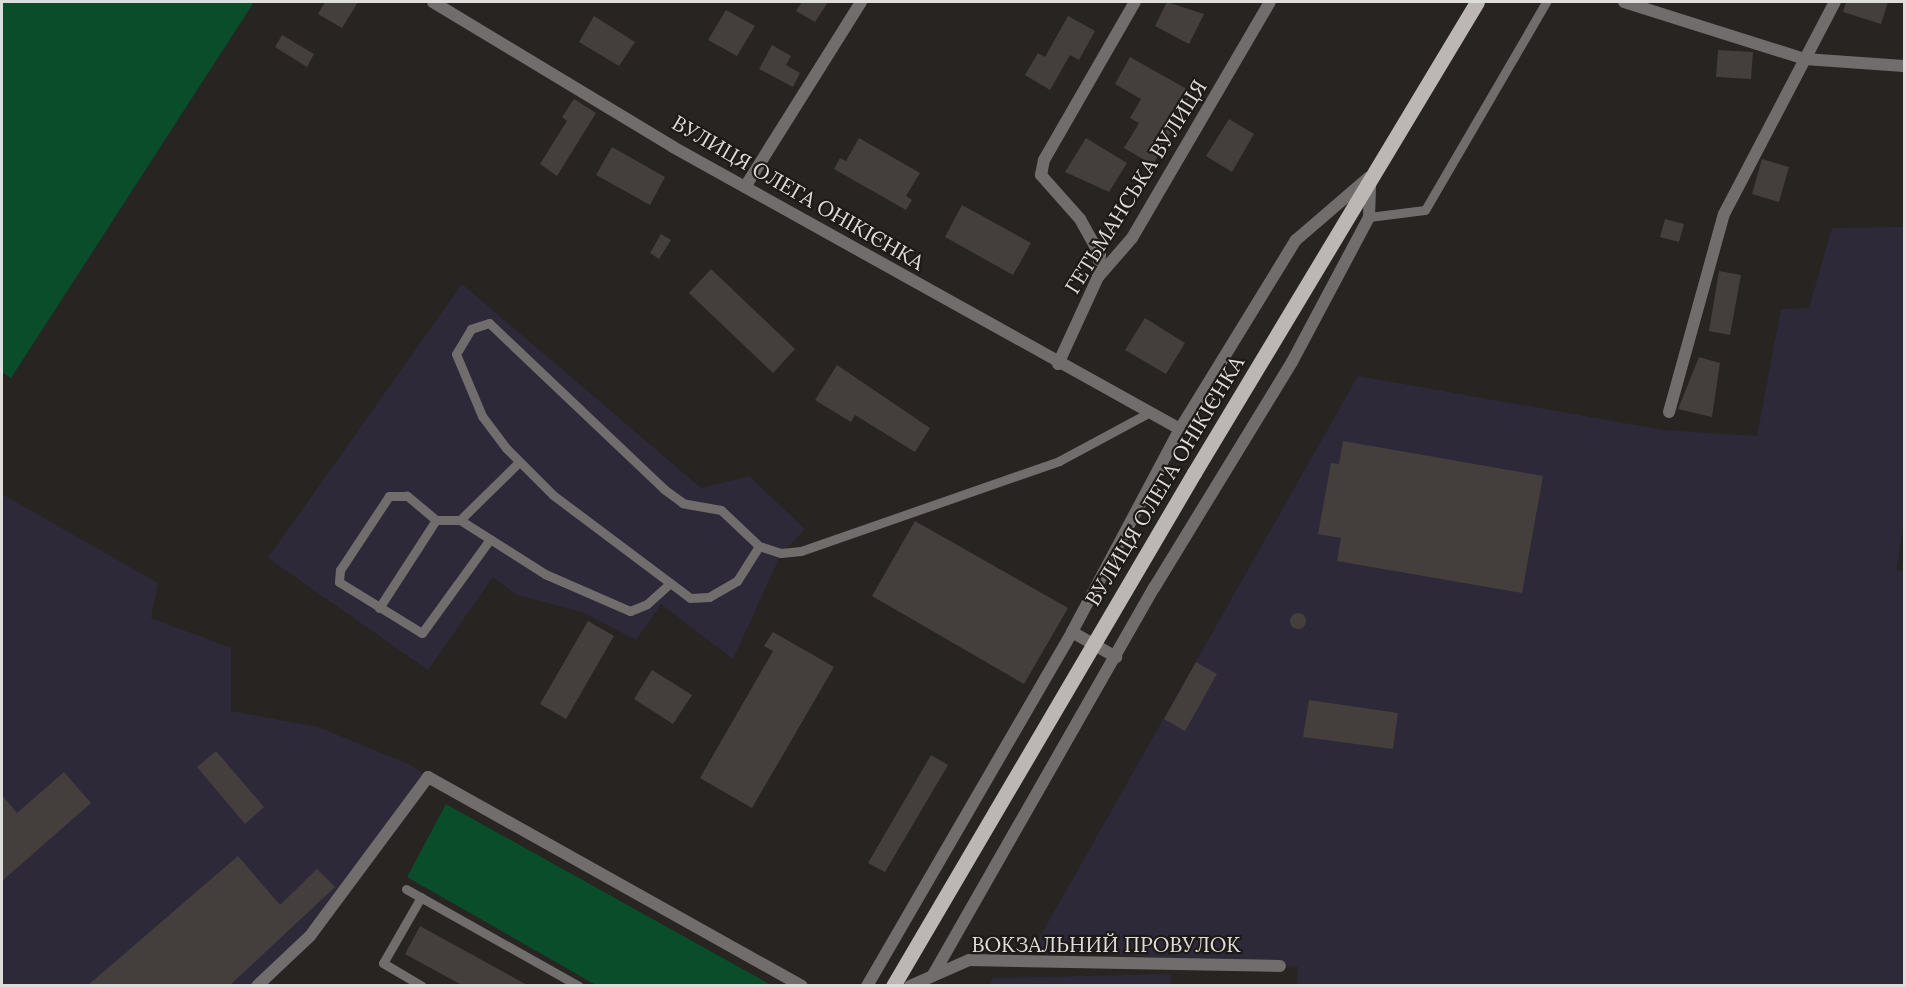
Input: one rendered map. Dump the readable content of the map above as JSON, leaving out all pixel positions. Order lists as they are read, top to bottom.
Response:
{
  "streets": {
    "main road": ["ВУЛИЦЯ ОЛЕГА ОНІКІЄНКА"],
    "street": ["ГЕТЬМАНСЬКА ВУЛИЦЯ", "ВОКЗАЛЬНИЙ ПРОВУЛОК"]
  },
  "crossings": [
    ["ГЕТЬМАНСЬКА ВУЛИЦЯ", "ВУЛИЦЯ ОЛЕГА ОНІКІЄНКА"]
  ]
}
